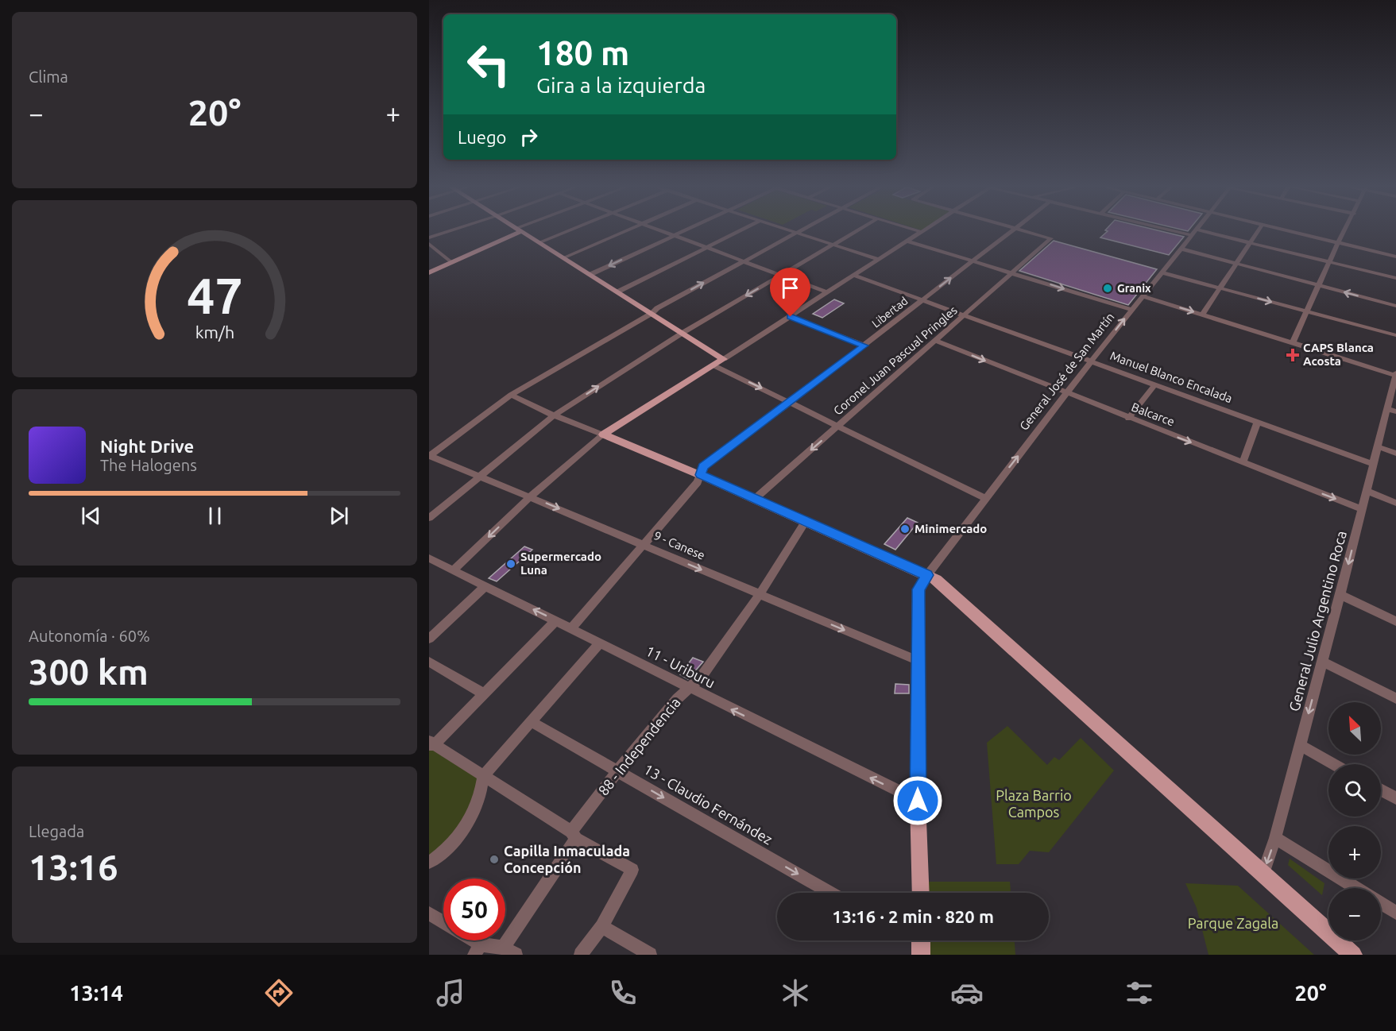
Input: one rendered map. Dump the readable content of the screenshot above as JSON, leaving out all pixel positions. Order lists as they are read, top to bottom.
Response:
{
  "streets": {
    "street": [
      "Libertad",
      "Coronel Juan Pascual Pringles",
      "General José de San Martín",
      "Manuel Blanco Encalada",
      "Balcarce",
      "9 - Canese",
      "General Julio Argentino Roca",
      "11 - Uriburu",
      "88 - Independencia",
      "13 - Claudio Fernández"
    ]
  },
  "crossings": [
    ["Libertad", "Manuel Blanco Encalada"],
    ["Libertad", "9 - Canese"],
    ["Libertad", "11 - Uriburu"],
    ["Coronel Juan Pascual Pringles", "Manuel Blanco Encalada"],
    ["Coronel Juan Pascual Pringles", "Balcarce"],
    ["General José de San Martín", "Manuel Blanco Encalada"],
    ["General José de San Martín", "Balcarce"],
    ["Manuel Blanco Encalada", "General Julio Argentino Roca"],
    ["Balcarce", "General Julio Argentino Roca"],
    ["9 - Canese", "88 - Independencia"],
    ["11 - Uriburu", "88 - Independencia"],
    ["88 - Independencia", "13 - Claudio Fernández"]
  ],
  "one_way": [
    "General José de San Martín",
    "Balcarce",
    "9 - Canese",
    "General Julio Argentino Roca",
    "11 - Uriburu",
    "13 - Claudio Fernández"
  ],
  "parks": ["Plaza Barrio Campos", "Parque Zagala"],
  "places": {
    "other": [
      "Granix",
      "Minimercado",
      "Supermercado Luna",
      "Capilla Inmaculada Concepción"
    ],
    "health": ["CAPS Blanca Acosta"]
  },
  "north": "top left",
  "page": {
    "tile": [
      "Clima",
      ["Autonomía · 60%", "300 km"],
      ["Llegada", "13:16"]
    ],
    "turn": ["180 m", "Gira a la izquierda"],
    "heat": ["−", "20°", "+"],
    "then": "Luego",
    "song": ["Night Drive", "The Halogens"],
    "map_buttons": ["+", "−"],
    "limit": "50",
    "trip": "13:16 · 2 min · 820 m",
    "tabs": ["13:14", "20°"],
    "gauge": ["47", "km/h"]
  }
}
